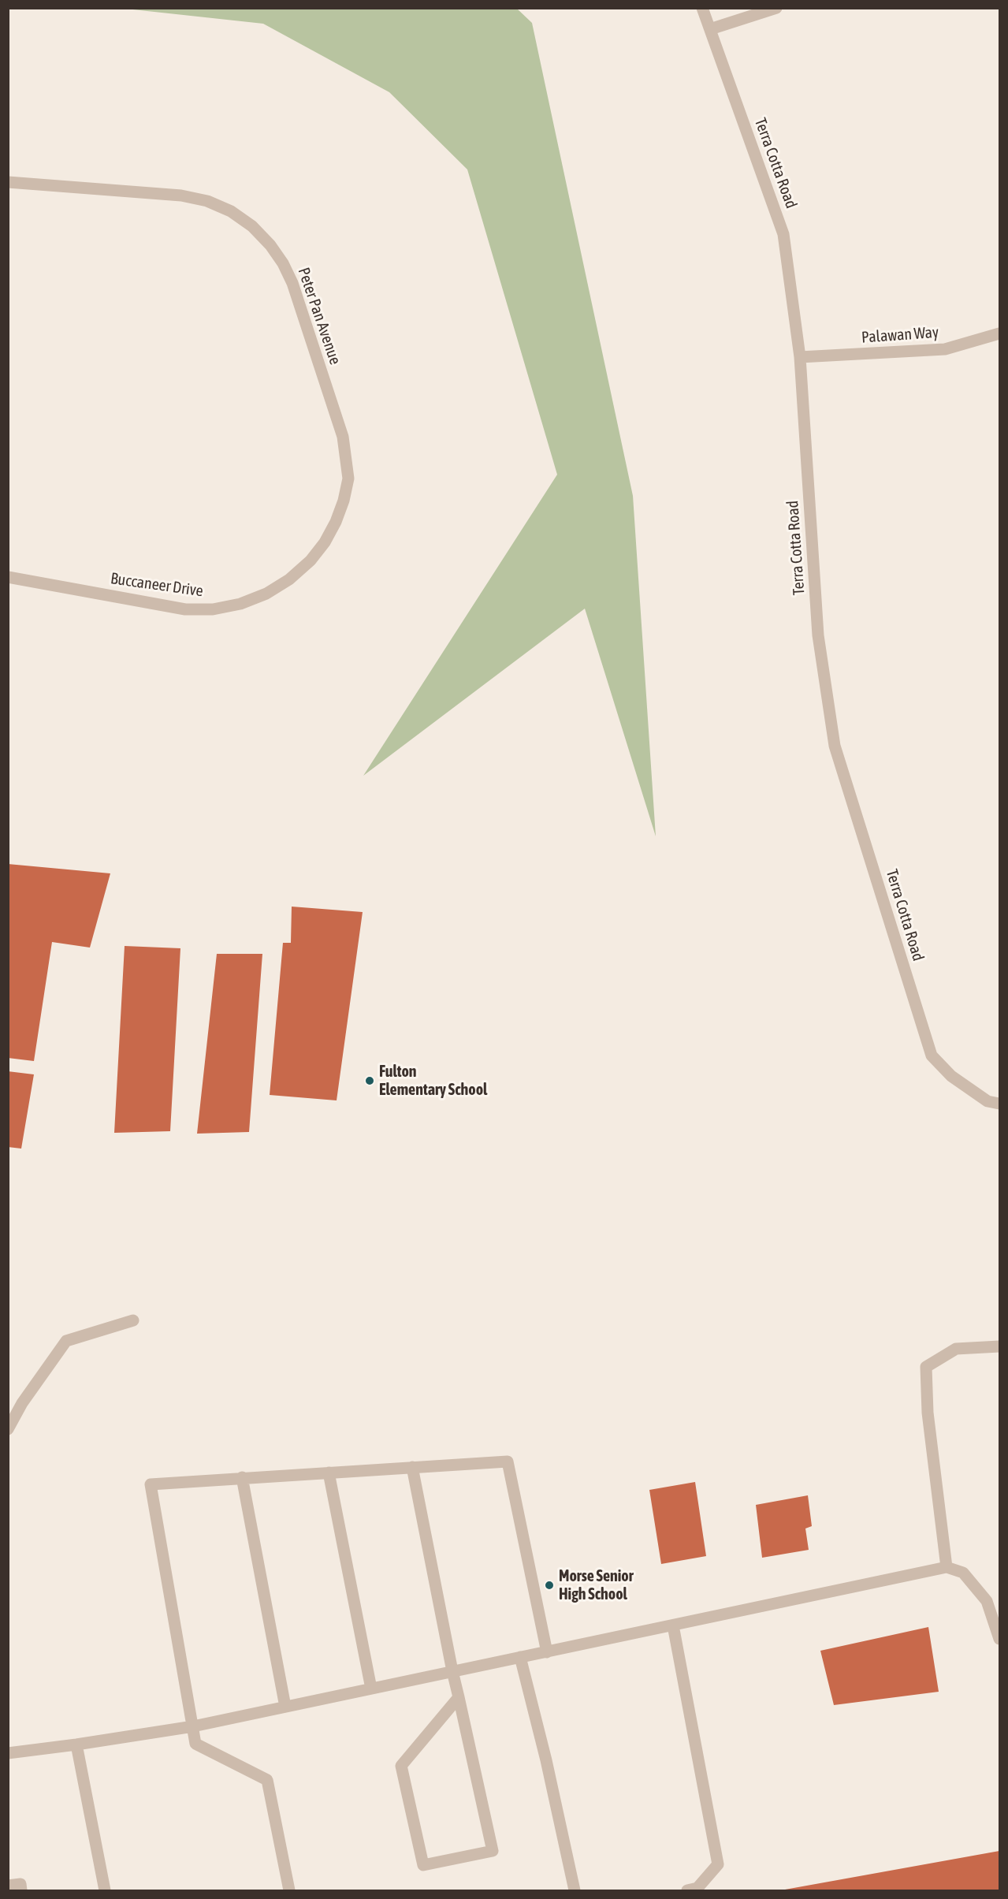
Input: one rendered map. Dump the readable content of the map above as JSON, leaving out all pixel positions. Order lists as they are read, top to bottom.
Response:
{
  "streets": {
    "street": [
      "Terra Cotta Road",
      "Peter Pan Avenue",
      "Palawan Way",
      "Buccaneer Drive"
    ]
  },
  "crossings": [
    ["Terra Cotta Road", "Palawan Way"],
    ["Peter Pan Avenue", "Buccaneer Drive"]
  ],
  "places": ["Fulton Elementary School", "Morse Senior High School"]
}
